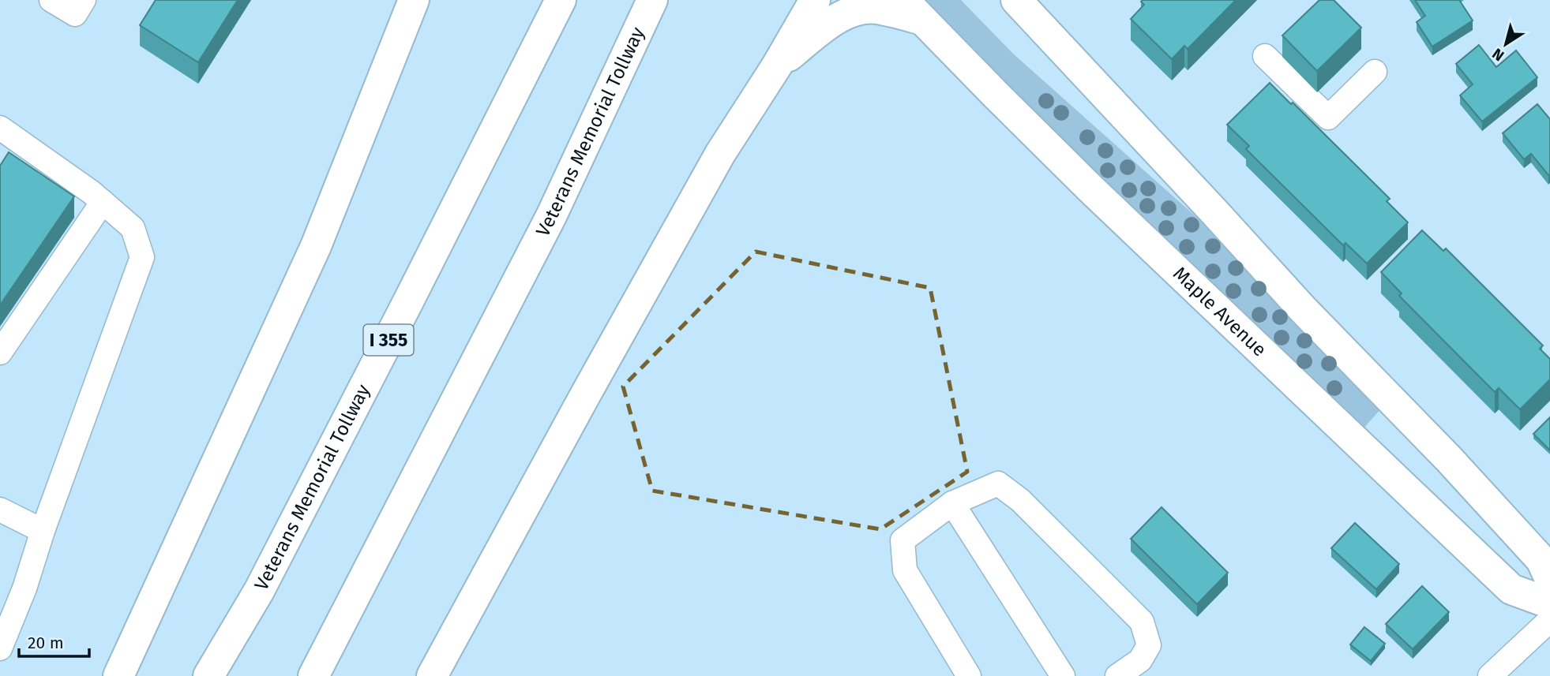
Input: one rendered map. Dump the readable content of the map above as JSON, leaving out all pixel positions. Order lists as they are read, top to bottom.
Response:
{
  "streets": {
    "main road": ["Veterans Memorial Tollway", "Maple Avenue", "I 355"]
  },
  "scale_bar": "20 m",
  "north": "bottom left"
}
